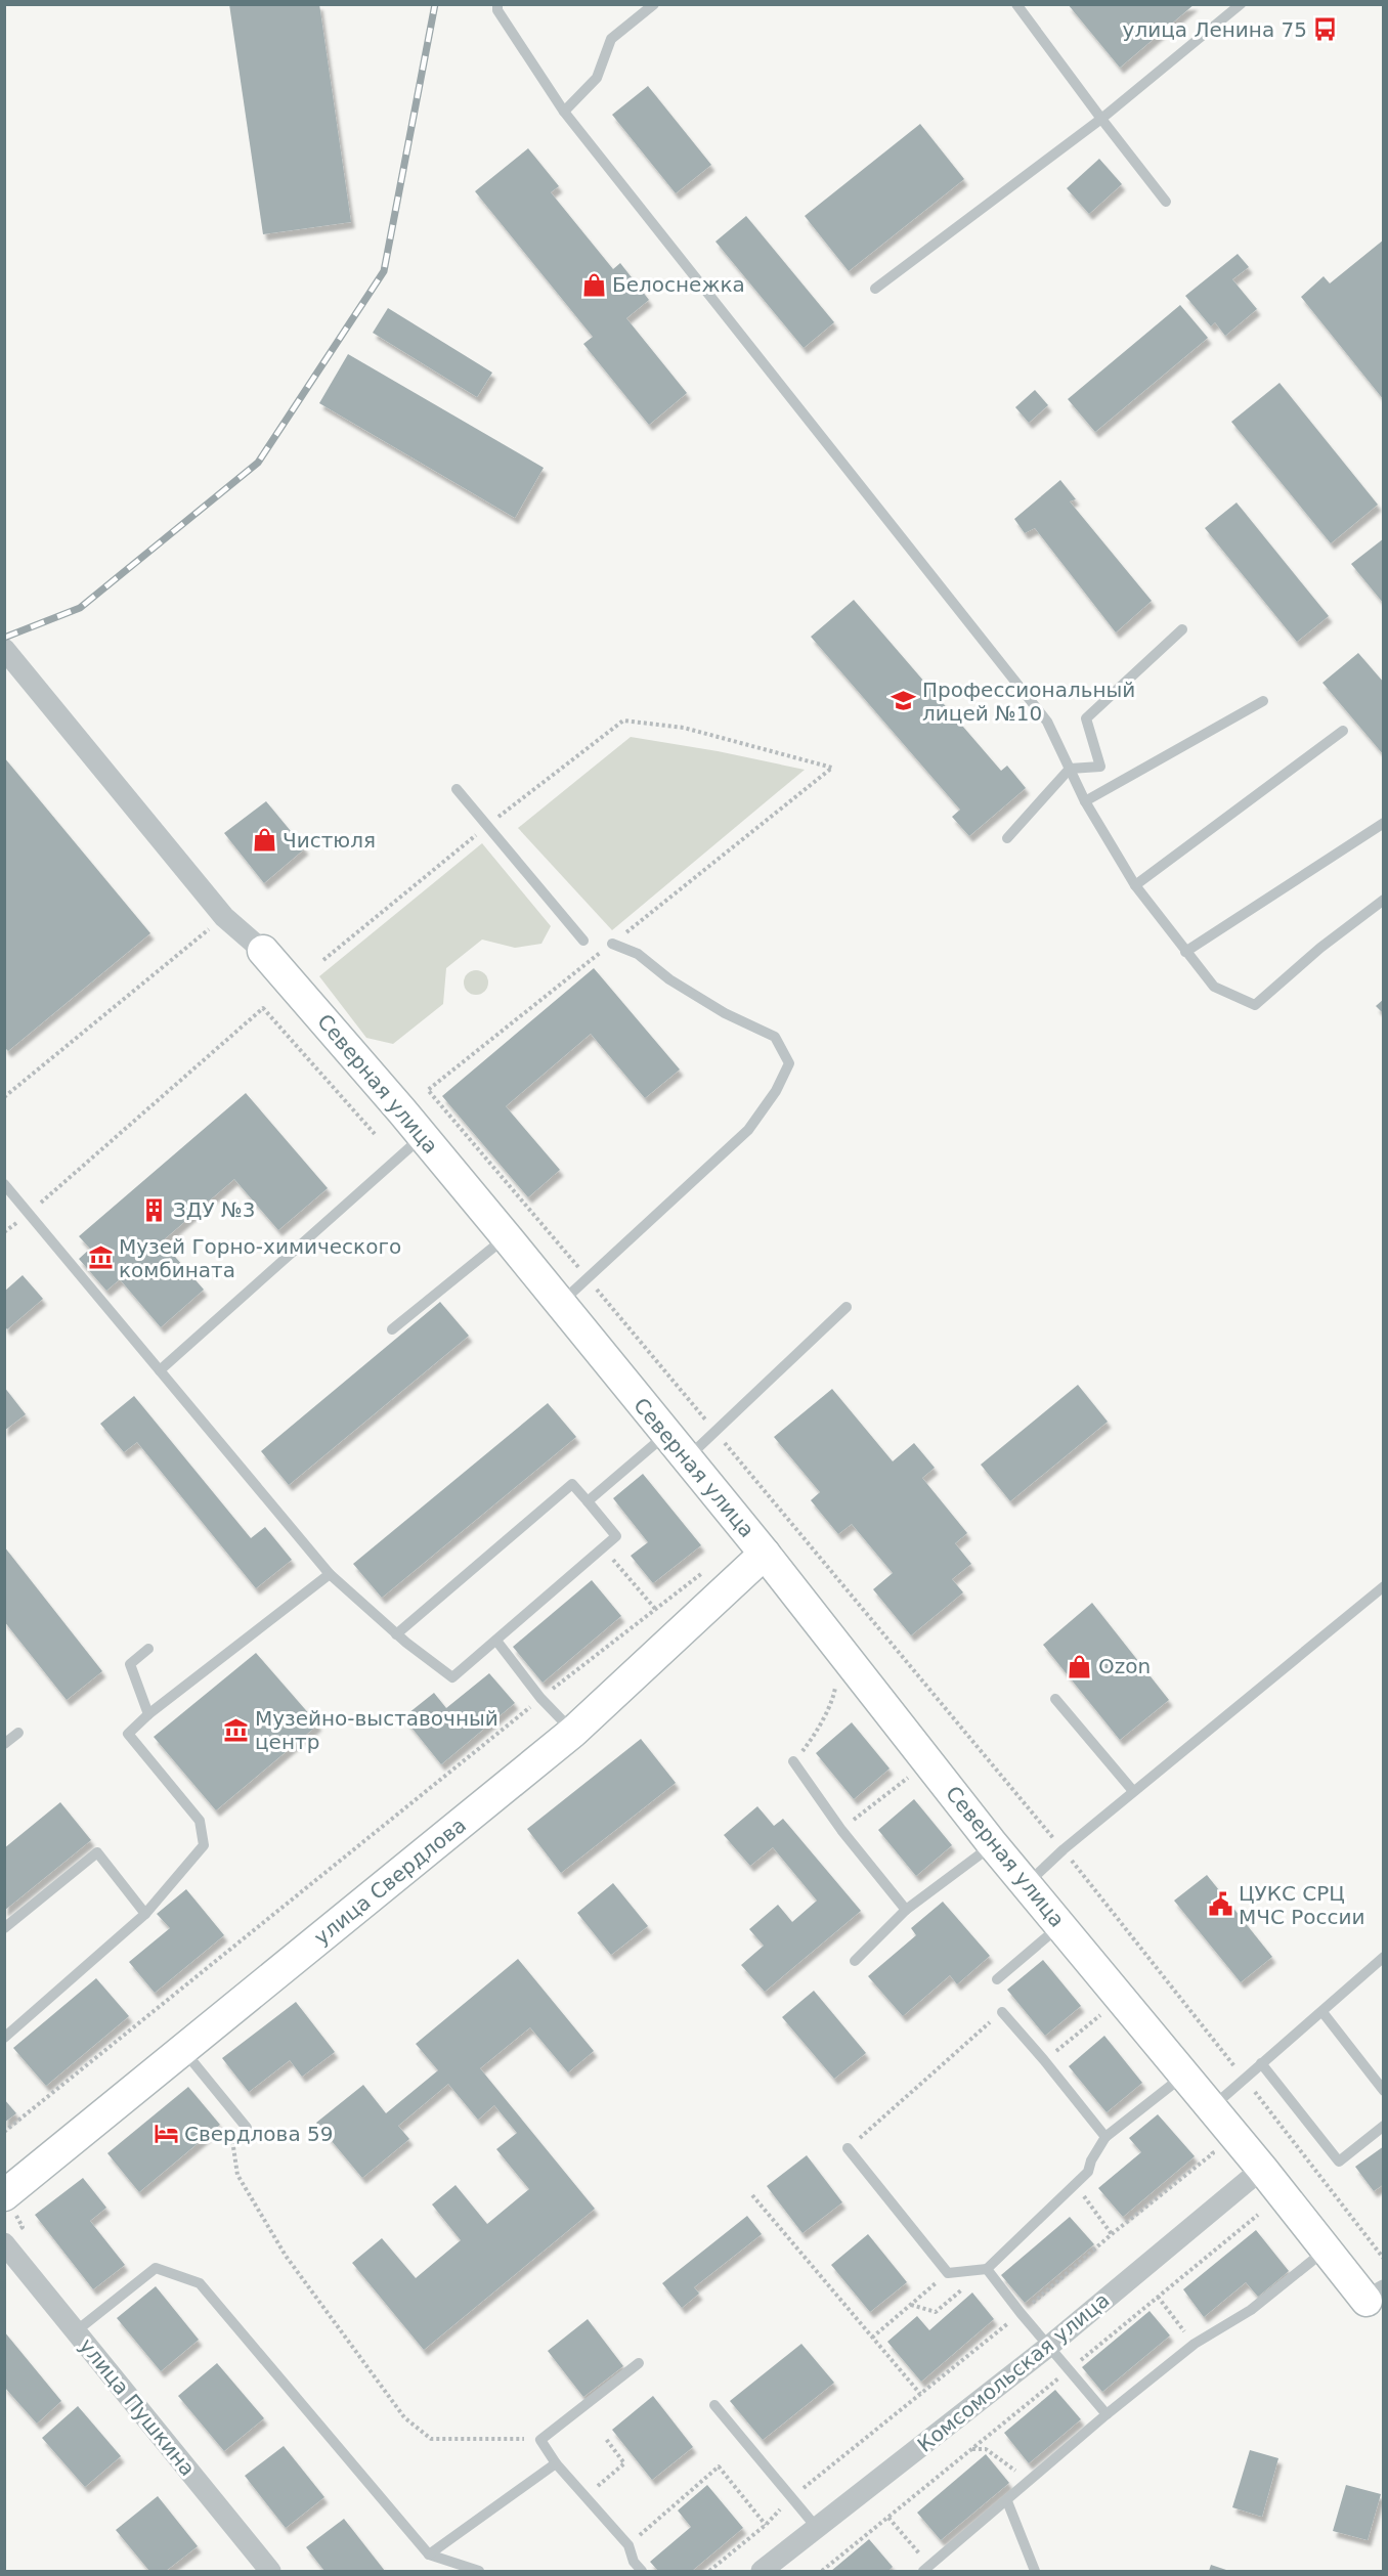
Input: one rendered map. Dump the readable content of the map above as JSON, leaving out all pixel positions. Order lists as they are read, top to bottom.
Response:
{
  "streets": {
    "street": [
      "Северная улица",
      "улица Свердлова",
      "Комсомольская улица",
      "улица Пушкина"
    ]
  },
  "crossings": [
    ["Северная улица", "улица Свердлова"],
    ["Северная улица", "Комсомольская улица"]
  ],
  "places": {
    "bus stop": ["улица Ленина 75"],
    "shop": ["Белоснежка", "Чистюля", "Ozon"],
    "school or university": ["Профессиональный лицей №10"],
    "building": ["ЗДУ №3"],
    "museum": ["Музей Горно-химического комбината", "Музейно-выставочный центр"],
    "public building": ["ЦУКС СРЦ МЧС России"],
    "hotel": ["Свердлова 59"]
  }
}
